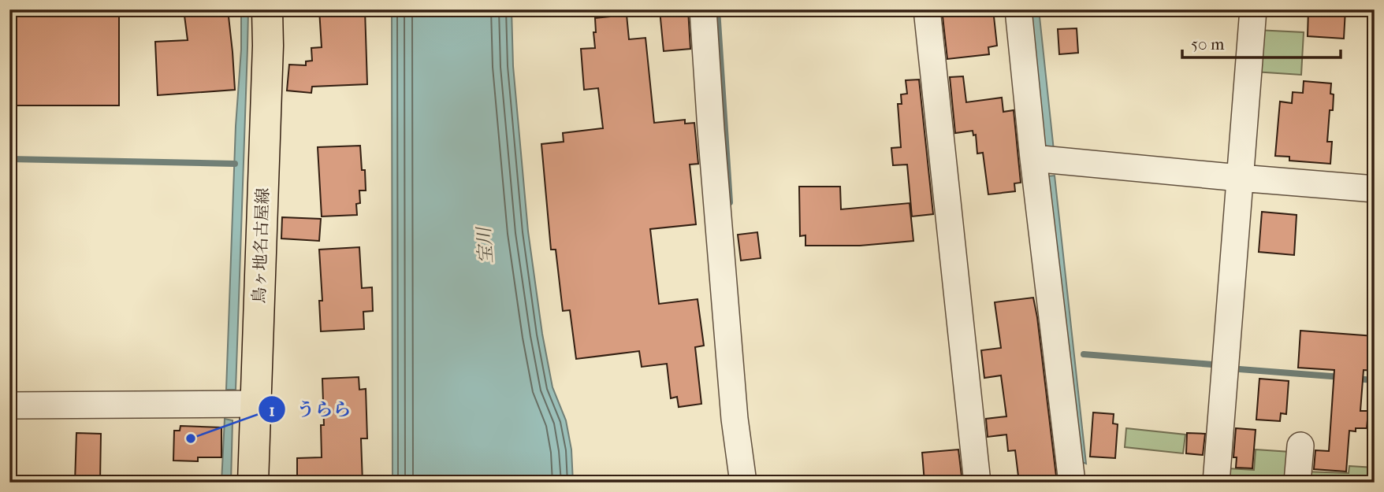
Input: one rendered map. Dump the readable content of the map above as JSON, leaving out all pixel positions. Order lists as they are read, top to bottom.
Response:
{
  "streets": {
    "main road": ["鳥ヶ地名古屋線"]
  },
  "water": ["宝川"],
  "places": ["うらら"],
  "scale_bar": "50 m"
}
